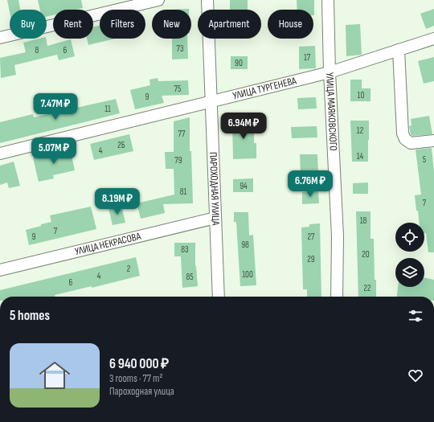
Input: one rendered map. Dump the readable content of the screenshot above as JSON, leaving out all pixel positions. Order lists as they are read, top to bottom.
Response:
{
  "streets": {
    "street": [
      "УЛИЦА ТУРГЕНЕВА",
      "УЛИЦА МАЯКОВСКОГО",
      "ПАРОХОДНАЯ УЛИЦА",
      "УЛИЦА НЕКРАСОВА"
    ]
  },
  "crossings": [
    ["УЛИЦА ТУРГЕНЕВА", "УЛИЦА МАЯКОВСКОГО"],
    ["УЛИЦА ТУРГЕНЕВА", "ПАРОХОДНАЯ УЛИЦА"],
    ["ПАРОХОДНАЯ УЛИЦА", "УЛИЦА НЕКРАСОВА"]
  ],
  "house_numbers": [
    "73",
    "8",
    "6",
    "17",
    "90",
    "75",
    "10",
    "9",
    "11",
    "12",
    "77",
    "2Б",
    "4",
    "14",
    "5",
    "79",
    "94",
    "81",
    "7",
    "18",
    "7",
    "9",
    "27",
    "98",
    "83",
    "20",
    "29",
    "2",
    "100",
    "4",
    "85",
    "6",
    "22"
  ],
  "page": {
    "chip": [
      "Buy",
      "Rent",
      "Filters",
      "New",
      "Apartment",
      "House"
    ],
    "price": [
      "7.47M ₽",
      "6.94M ₽",
      "5.07M ₽",
      "6.76M ₽",
      "8.19M ₽"
    ],
    "heading": "5 homes",
    "list": [
      {
        "name": "6 940 000 ₽",
        "note": "3 rooms · 77 m² · Пароходная улица"
      }
    ]
  }
}
